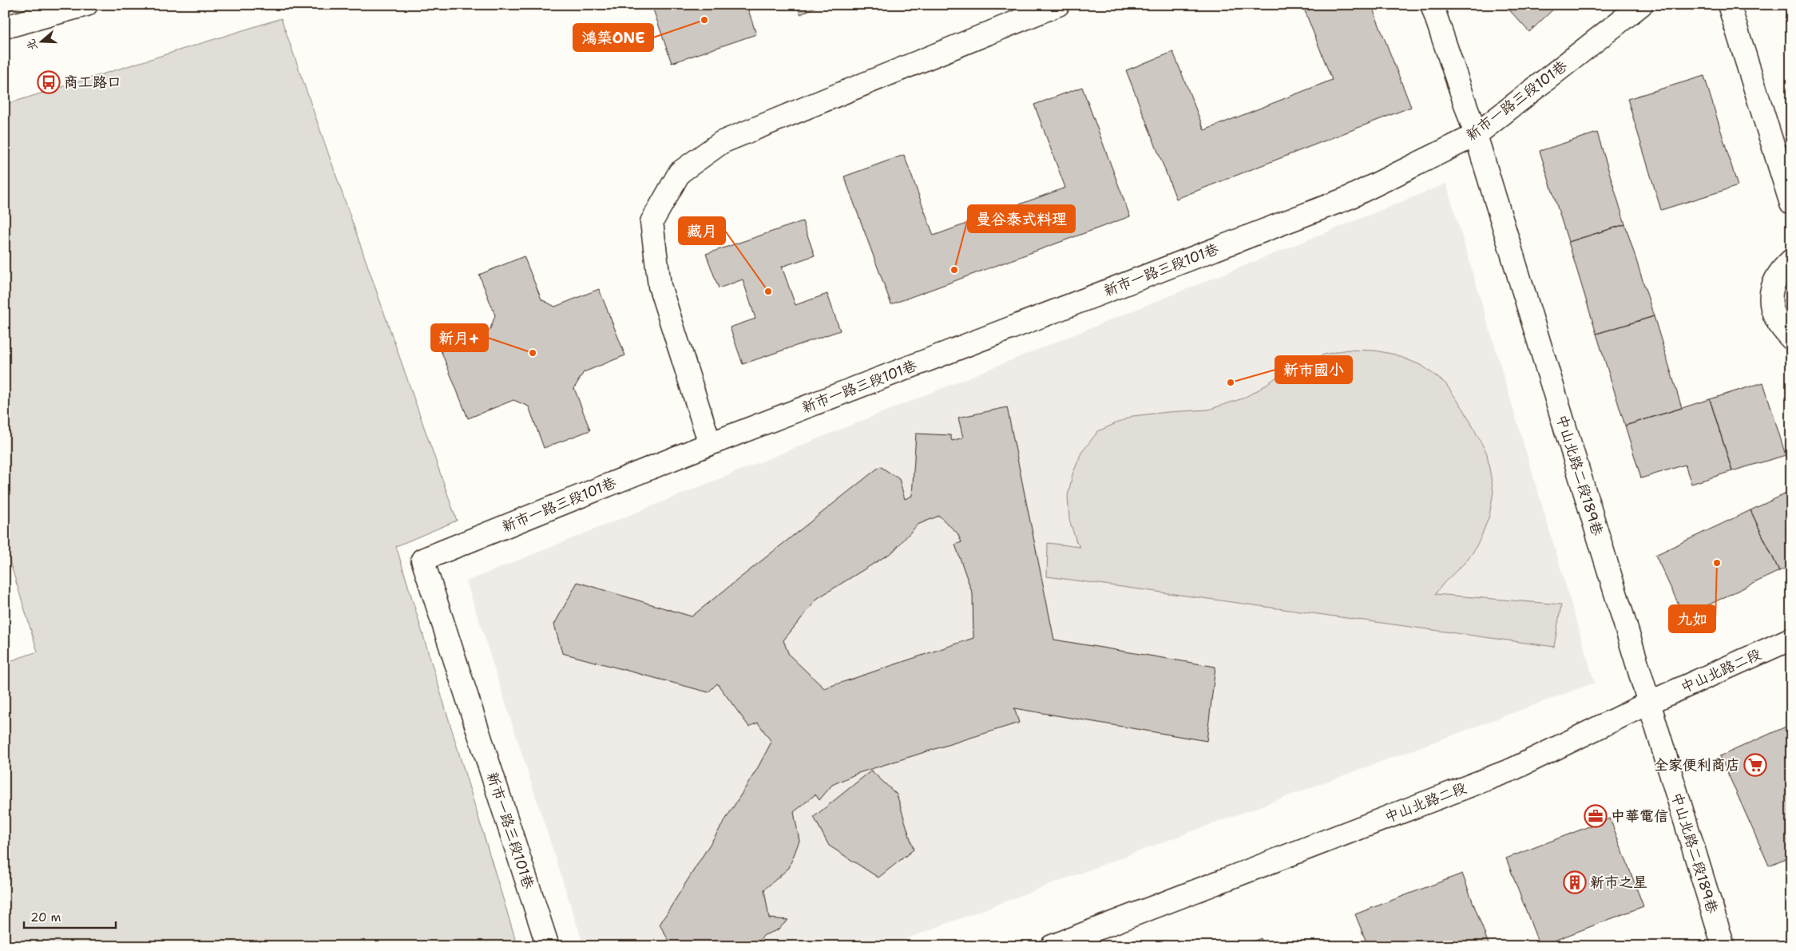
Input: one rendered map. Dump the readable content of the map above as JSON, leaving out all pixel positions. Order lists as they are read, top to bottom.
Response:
{
  "streets": {
    "street": ["新市一路三段101巷", "中山北路二段189巷", "中山北路二段"]
  },
  "crossings": [
    ["新市一路三段101巷", "中山北路二段189巷"],
    ["中山北路二段189巷", "中山北路二段"]
  ],
  "places": {
    "other": [
      "鴻築ONE",
      "曼谷泰式料理",
      "藏月",
      "新月+",
      "新市國小",
      "九如"
    ],
    "bus stop": ["商工路口"],
    "supermarket": ["全家便利商店"],
    "office": ["中華電信"],
    "building": ["新市之星"]
  },
  "scale_bar": "20 m",
  "north": "left"
}
